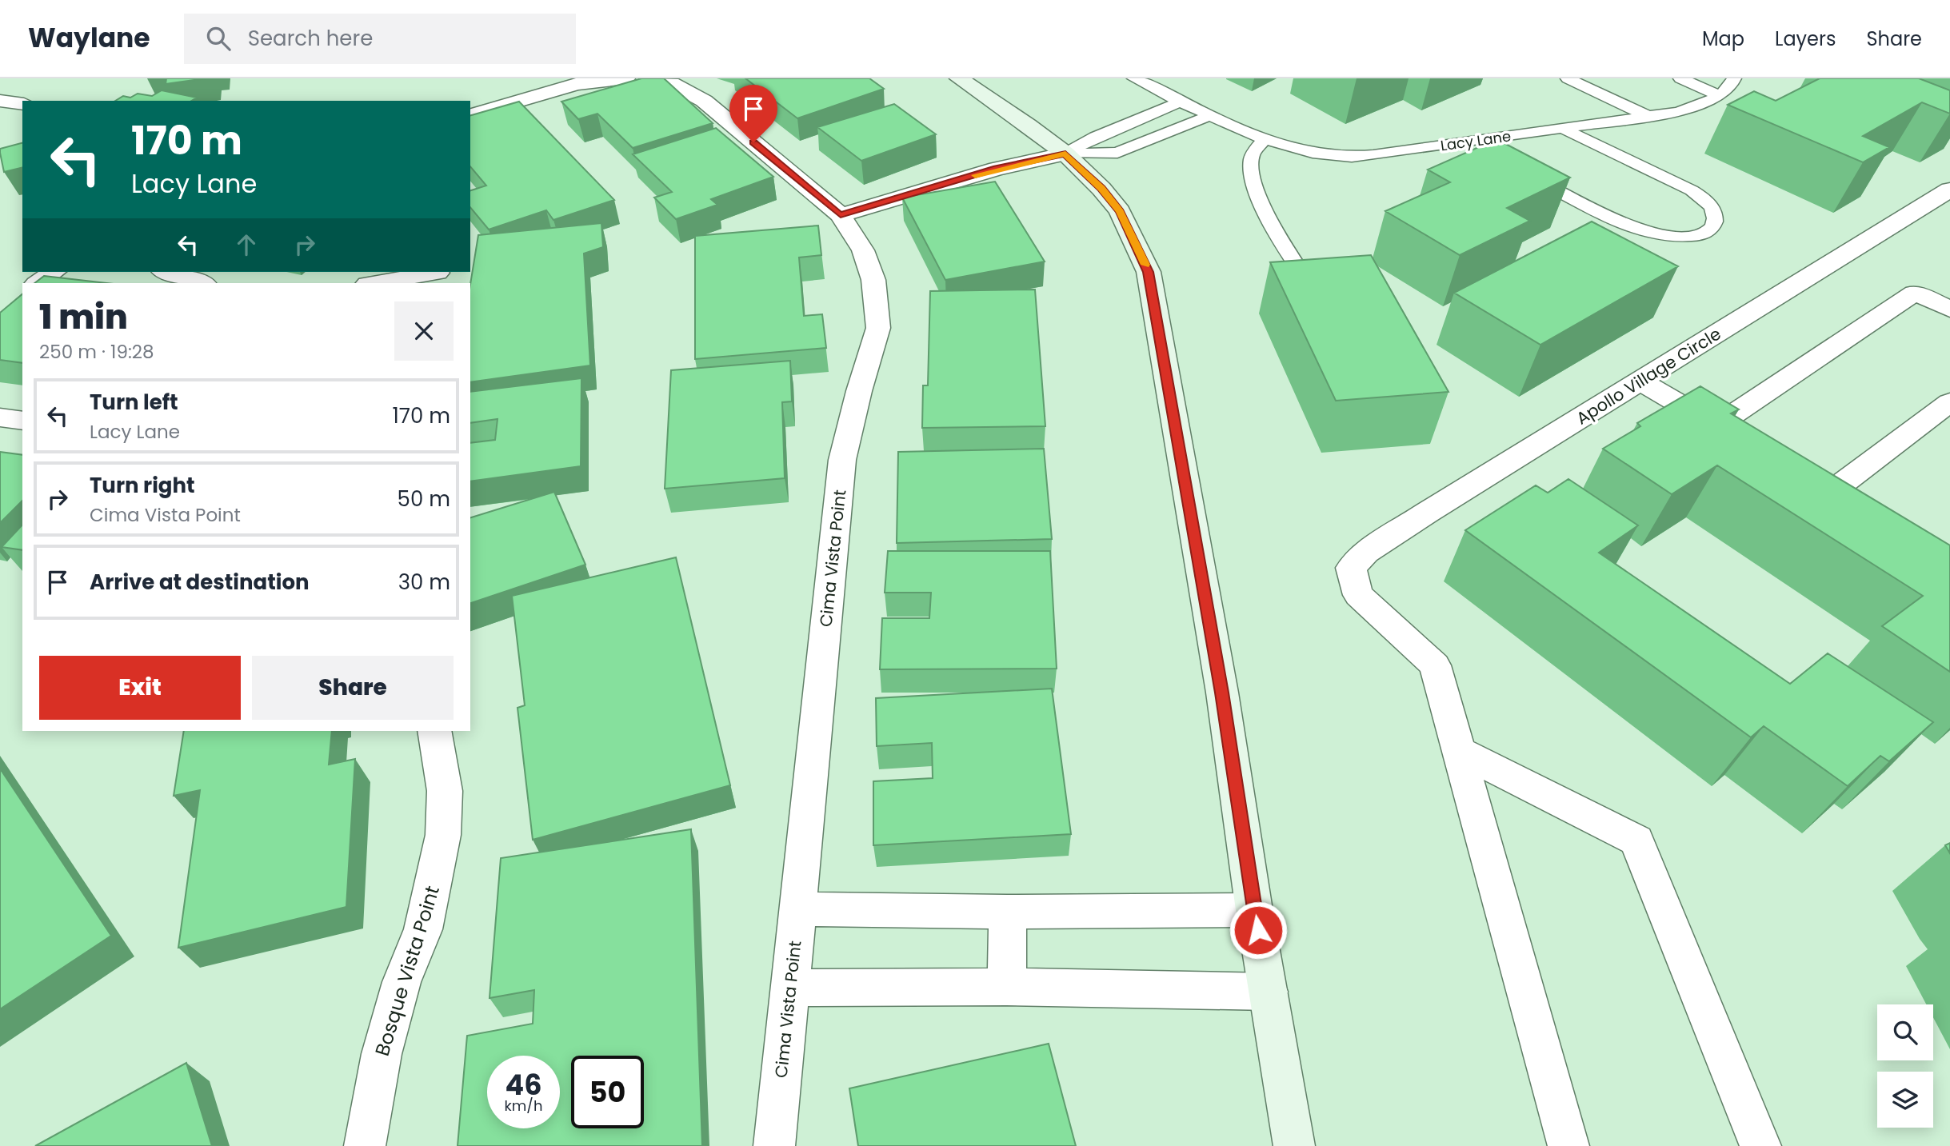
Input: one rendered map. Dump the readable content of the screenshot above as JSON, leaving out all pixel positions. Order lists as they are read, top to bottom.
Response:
{
  "streets": {
    "street": ["Apollo Village Circle", "Cima Vista Point", "Bosque Vista Point"],
    "lane": ["Lacy Lane"]
  },
  "page": {
    "header": "Waylane",
    "search": "Search here",
    "nav": ["Map", "Layers", "Share"],
    "turn": ["170 m", "Lacy Lane"],
    "heading": ["1 min", "250 m · 19:28"],
    "list": [
      {
        "name": "Turn left",
        "note": "Lacy Lane",
        "value": "170 m"
      },
      {
        "name": "Turn right",
        "note": "Cima Vista Point",
        "value": "50 m"
      },
      {
        "name": "Arrive at destination",
        "value": "30 m"
      }
    ],
    "buttons": ["Exit", "Share"],
    "speed": "46 km/h",
    "limit": "50"
  }
}
